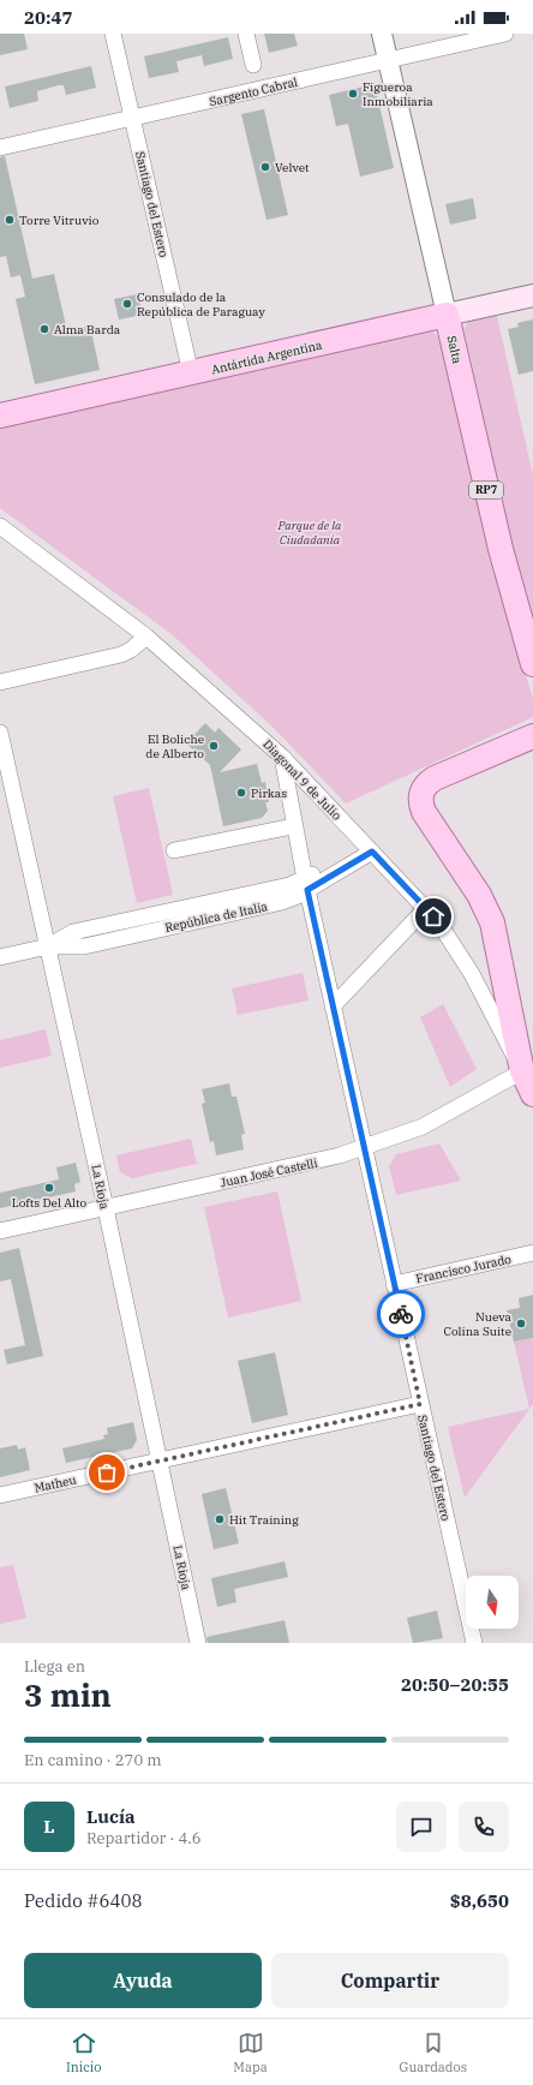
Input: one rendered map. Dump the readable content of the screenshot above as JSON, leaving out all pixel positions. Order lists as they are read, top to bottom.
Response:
{
  "streets": {
    "main road": [
      "Salta",
      "Antártida Argentina",
      "RP7",
      "Diagonal 9 de Julio"
    ],
    "street": [
      "Sargento Cabral",
      "Santiago del Estero",
      "República de Italia",
      "Juan José Castelli",
      "La Rioja",
      "Francisco Jurado",
      "Matheu"
    ]
  },
  "crossings": [
    ["Sargento Cabral", "Santiago del Estero"],
    ["Sargento Cabral", "Salta"],
    ["Santiago del Estero", "Antártida Argentina"],
    ["Santiago del Estero", "Diagonal 9 de Julio"],
    ["Santiago del Estero", "República de Italia"],
    ["Santiago del Estero", "Juan José Castelli"],
    ["Santiago del Estero", "Francisco Jurado"],
    ["Santiago del Estero", "Matheu"],
    ["Salta", "Antártida Argentina"],
    ["Diagonal 9 de Julio", "República de Italia"],
    ["Diagonal 9 de Julio", "Juan José Castelli"],
    ["República de Italia", "La Rioja"],
    ["Juan José Castelli", "La Rioja"],
    ["La Rioja", "Matheu"]
  ],
  "parks": ["Parque de la Ciudadanía"],
  "places": [
    "Figueroa Inmobiliaria",
    "Velvet",
    "Torre Vitruvio",
    "Consulado de la República de Paraguay",
    "Alma Barda",
    "El Boliche de Alberto",
    "Pirkas",
    "Lofts Del Alto",
    "Nueva Colina Suite",
    "Hit Training"
  ],
  "north": "bottom",
  "page": {
    "status": "20:47",
    "heading": ["3 min", "Llega en", "20:50–20:55"],
    "panel": [
      "Lucía",
      "Repartidor · 4.6",
      "Pedido #6408",
      "$8,650"
    ],
    "bar": "En camino · 270 m",
    "round": "L",
    "buttons": ["Ayuda", "Compartir"],
    "tabs": ["Inicio", "Mapa", "Guardados"]
  }
}
